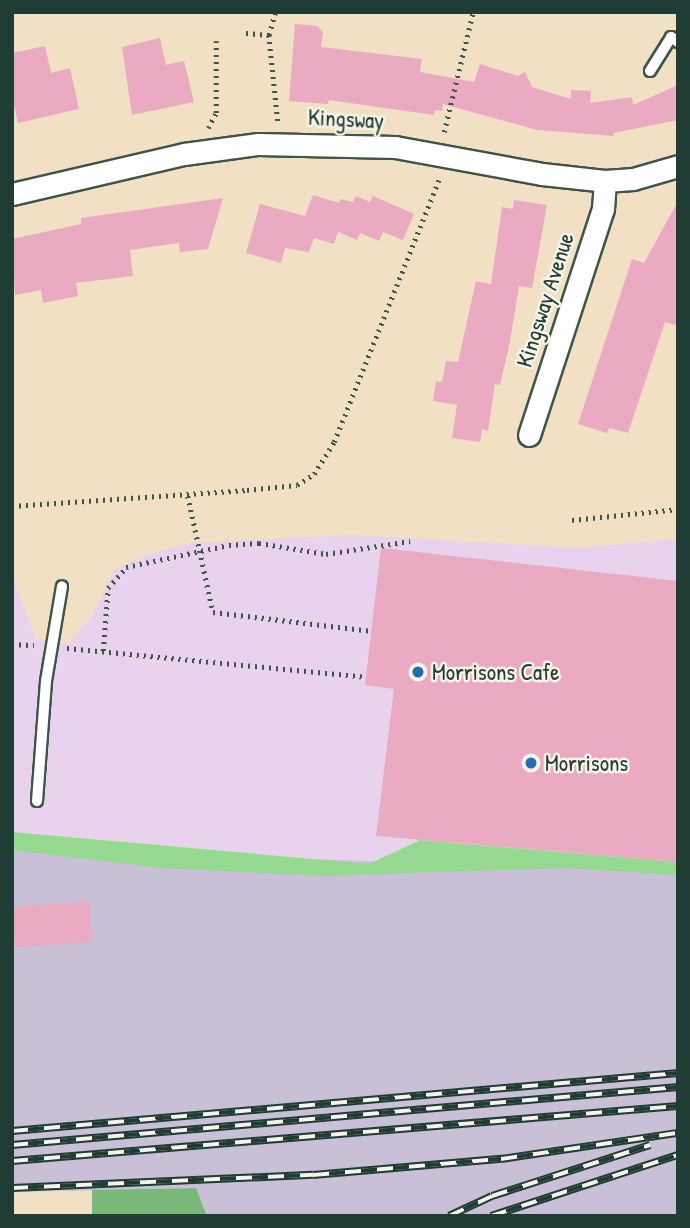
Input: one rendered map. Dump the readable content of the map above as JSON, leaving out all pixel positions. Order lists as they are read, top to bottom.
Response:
{
  "streets": {
    "street": ["Kingsway", "Kingsway Avenue"]
  },
  "crossings": [
    ["Kingsway", "Kingsway Avenue"]
  ],
  "places": ["Morrisons Cafe", "Morrisons"]
}
